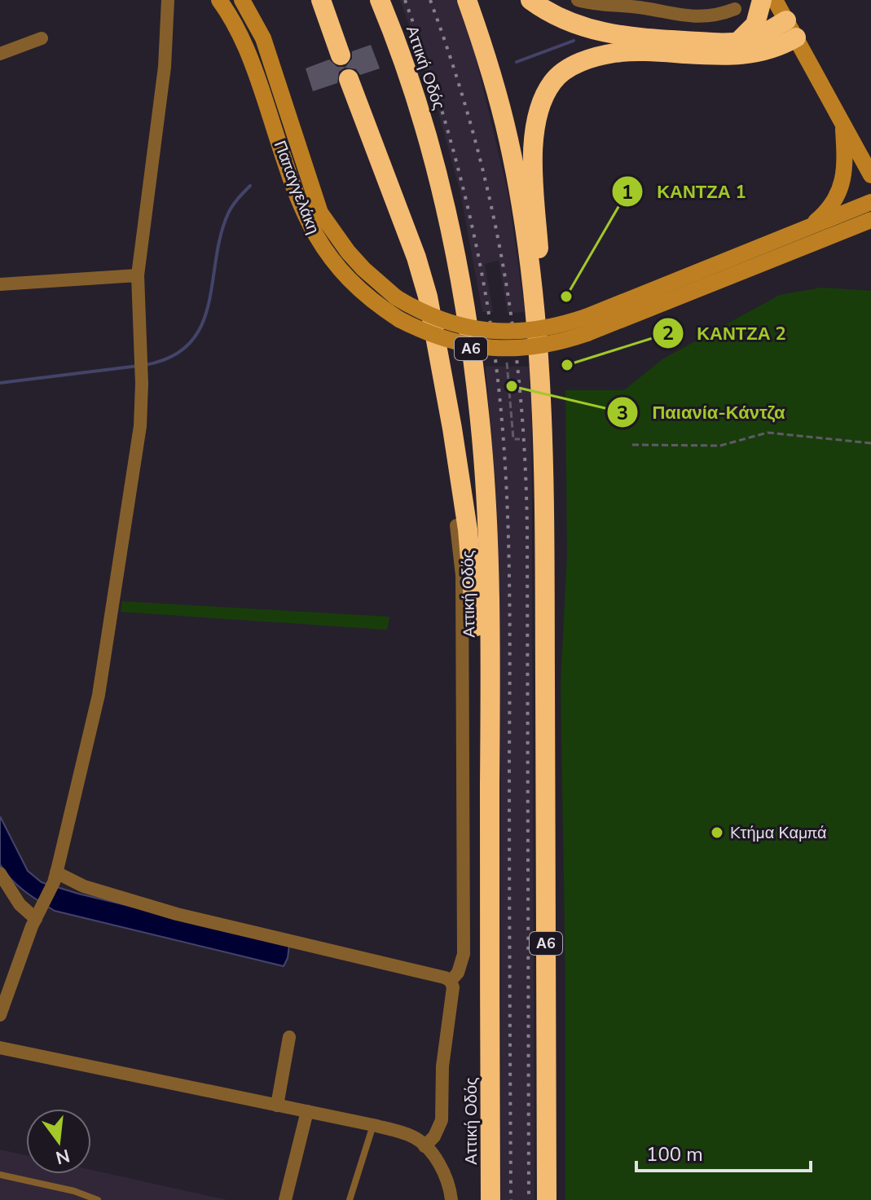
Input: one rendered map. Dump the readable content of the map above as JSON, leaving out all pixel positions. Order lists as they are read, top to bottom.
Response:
{
  "streets": {
    "highway": ["Αττική Οδός", "Α6"],
    "street": ["Παπαγγελάκη"]
  },
  "places": [
    "ΚΑΝΤΖΑ 1",
    "ΚΑΝΤΖΑ 2",
    "Παιανία-Κάντζα",
    "Kτήμα Καμπά"
  ],
  "scale_bar": "100 m",
  "north": "bottom"
}
